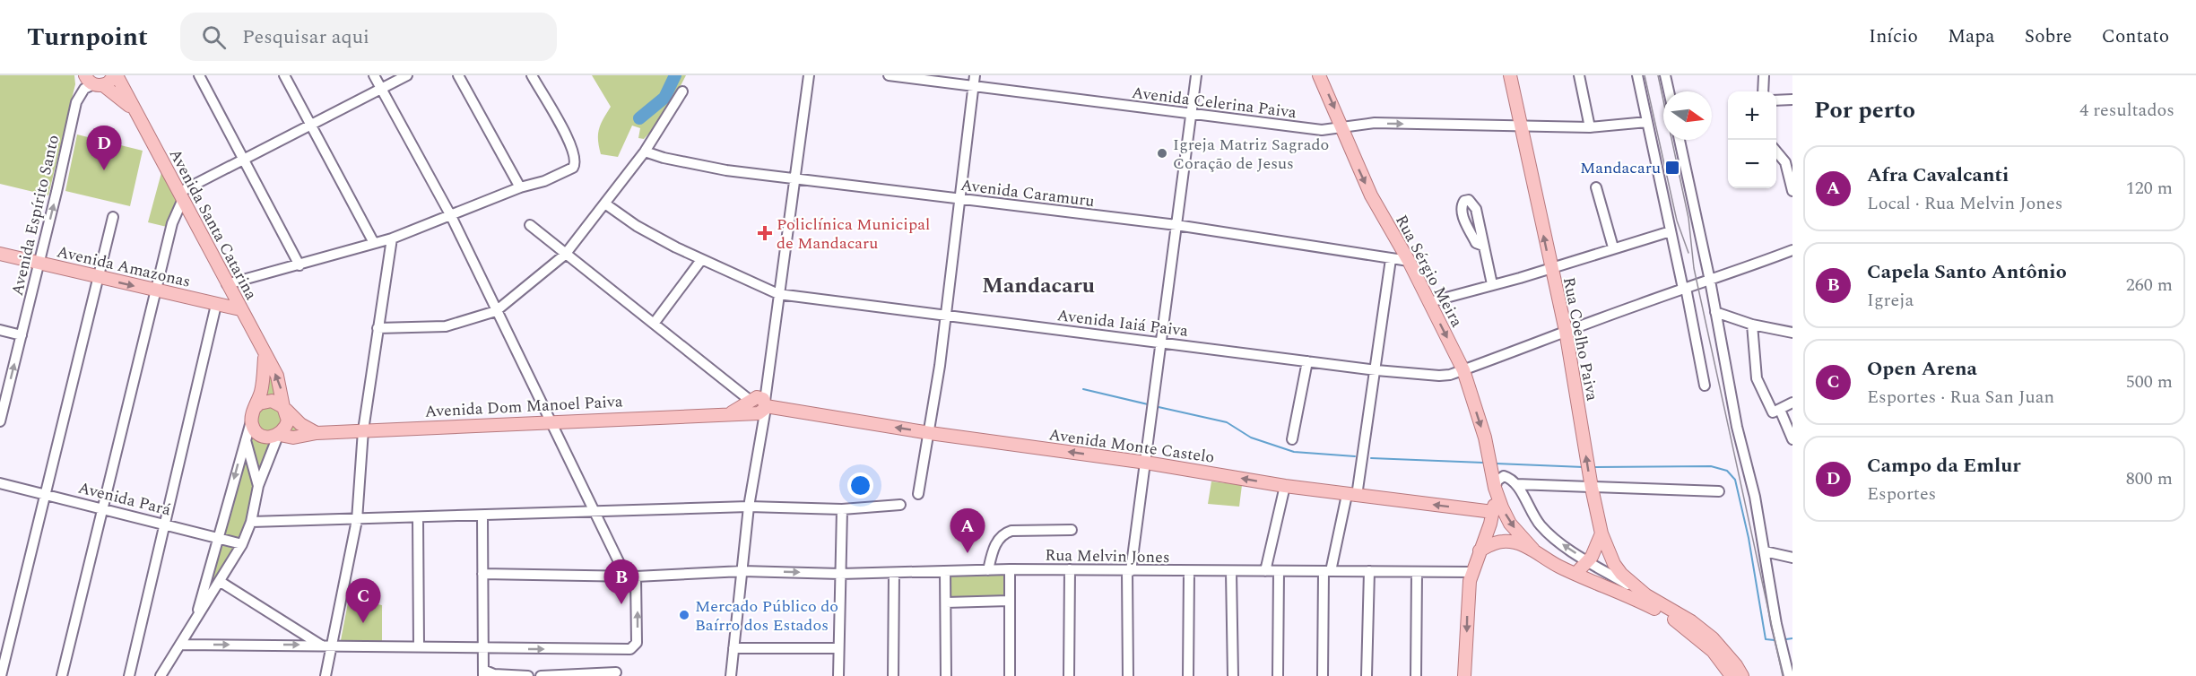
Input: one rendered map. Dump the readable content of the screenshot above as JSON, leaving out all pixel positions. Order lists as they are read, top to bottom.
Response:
{
  "streets": {
    "main road": [
      "Avenida Santa Catarina",
      "Avenida Amazonas",
      "Rua Sérgio Meira",
      "Rua Coelho Paiva",
      "Avenida Dom Manoel Paiva",
      "Avenida Monte Castelo"
    ],
    "street": [
      "Avenida Celerina Paiva",
      "Avenida Caramuru",
      "Avenida Espírito Santo",
      "Avenida Iaiá Paiva",
      "Avenida Pará",
      "Rua Melvin Jones"
    ]
  },
  "crossings": [
    ["Avenida Celerina Paiva", "Rua Sérgio Meira"],
    ["Avenida Celerina Paiva", "Rua Coelho Paiva"],
    ["Avenida Caramuru", "Rua Sérgio Meira"],
    ["Avenida Espírito Santo", "Avenida Amazonas"],
    ["Avenida Santa Catarina", "Avenida Amazonas"],
    ["Avenida Santa Catarina", "Avenida Dom Manoel Paiva"],
    ["Avenida Santa Catarina", "Avenida Pará"],
    ["Rua Sérgio Meira", "Avenida Iaiá Paiva"],
    ["Avenida Iaiá Paiva", "Rua Coelho Paiva"],
    ["Avenida Dom Manoel Paiva", "Avenida Monte Castelo"]
  ],
  "one_way": ["Rua Sérgio Meira", "Rua Coelho Paiva", "Avenida Monte Castelo"],
  "districts": ["Mandacaru"],
  "places": {
    "other": ["Igreja Matriz Sagrado Coração de Jesus", "Mercado Público do Baírro dos Estados"],
    "transit": ["Mandacaru"],
    "health": ["Policlínica Municipal de Mandacaru"]
  },
  "north": "right",
  "page": {
    "header": "Turnpoint",
    "search": "Pesquisar aqui",
    "nav": [
      "Início",
      "Mapa",
      "Sobre",
      "Contato"
    ],
    "heading": ["Por perto", "4 resultados"],
    "map_buttons": ["+", "−"],
    "pins": [
      "D",
      "A",
      "B",
      "C"
    ],
    "list": [
      {
        "mark": "A",
        "name": "Afra Cavalcanti",
        "note": "Local · Rua Melvin Jones",
        "value": "120 m"
      },
      {
        "mark": "B",
        "name": "Capela Santo Antônio",
        "note": "Igreja",
        "value": "260 m"
      },
      {
        "mark": "C",
        "name": "Open Arena",
        "note": "Esportes · Rua San Juan",
        "value": "500 m"
      },
      {
        "mark": "D",
        "name": "Campo da Emlur",
        "note": "Esportes",
        "value": "800 m"
      }
    ]
  }
}
